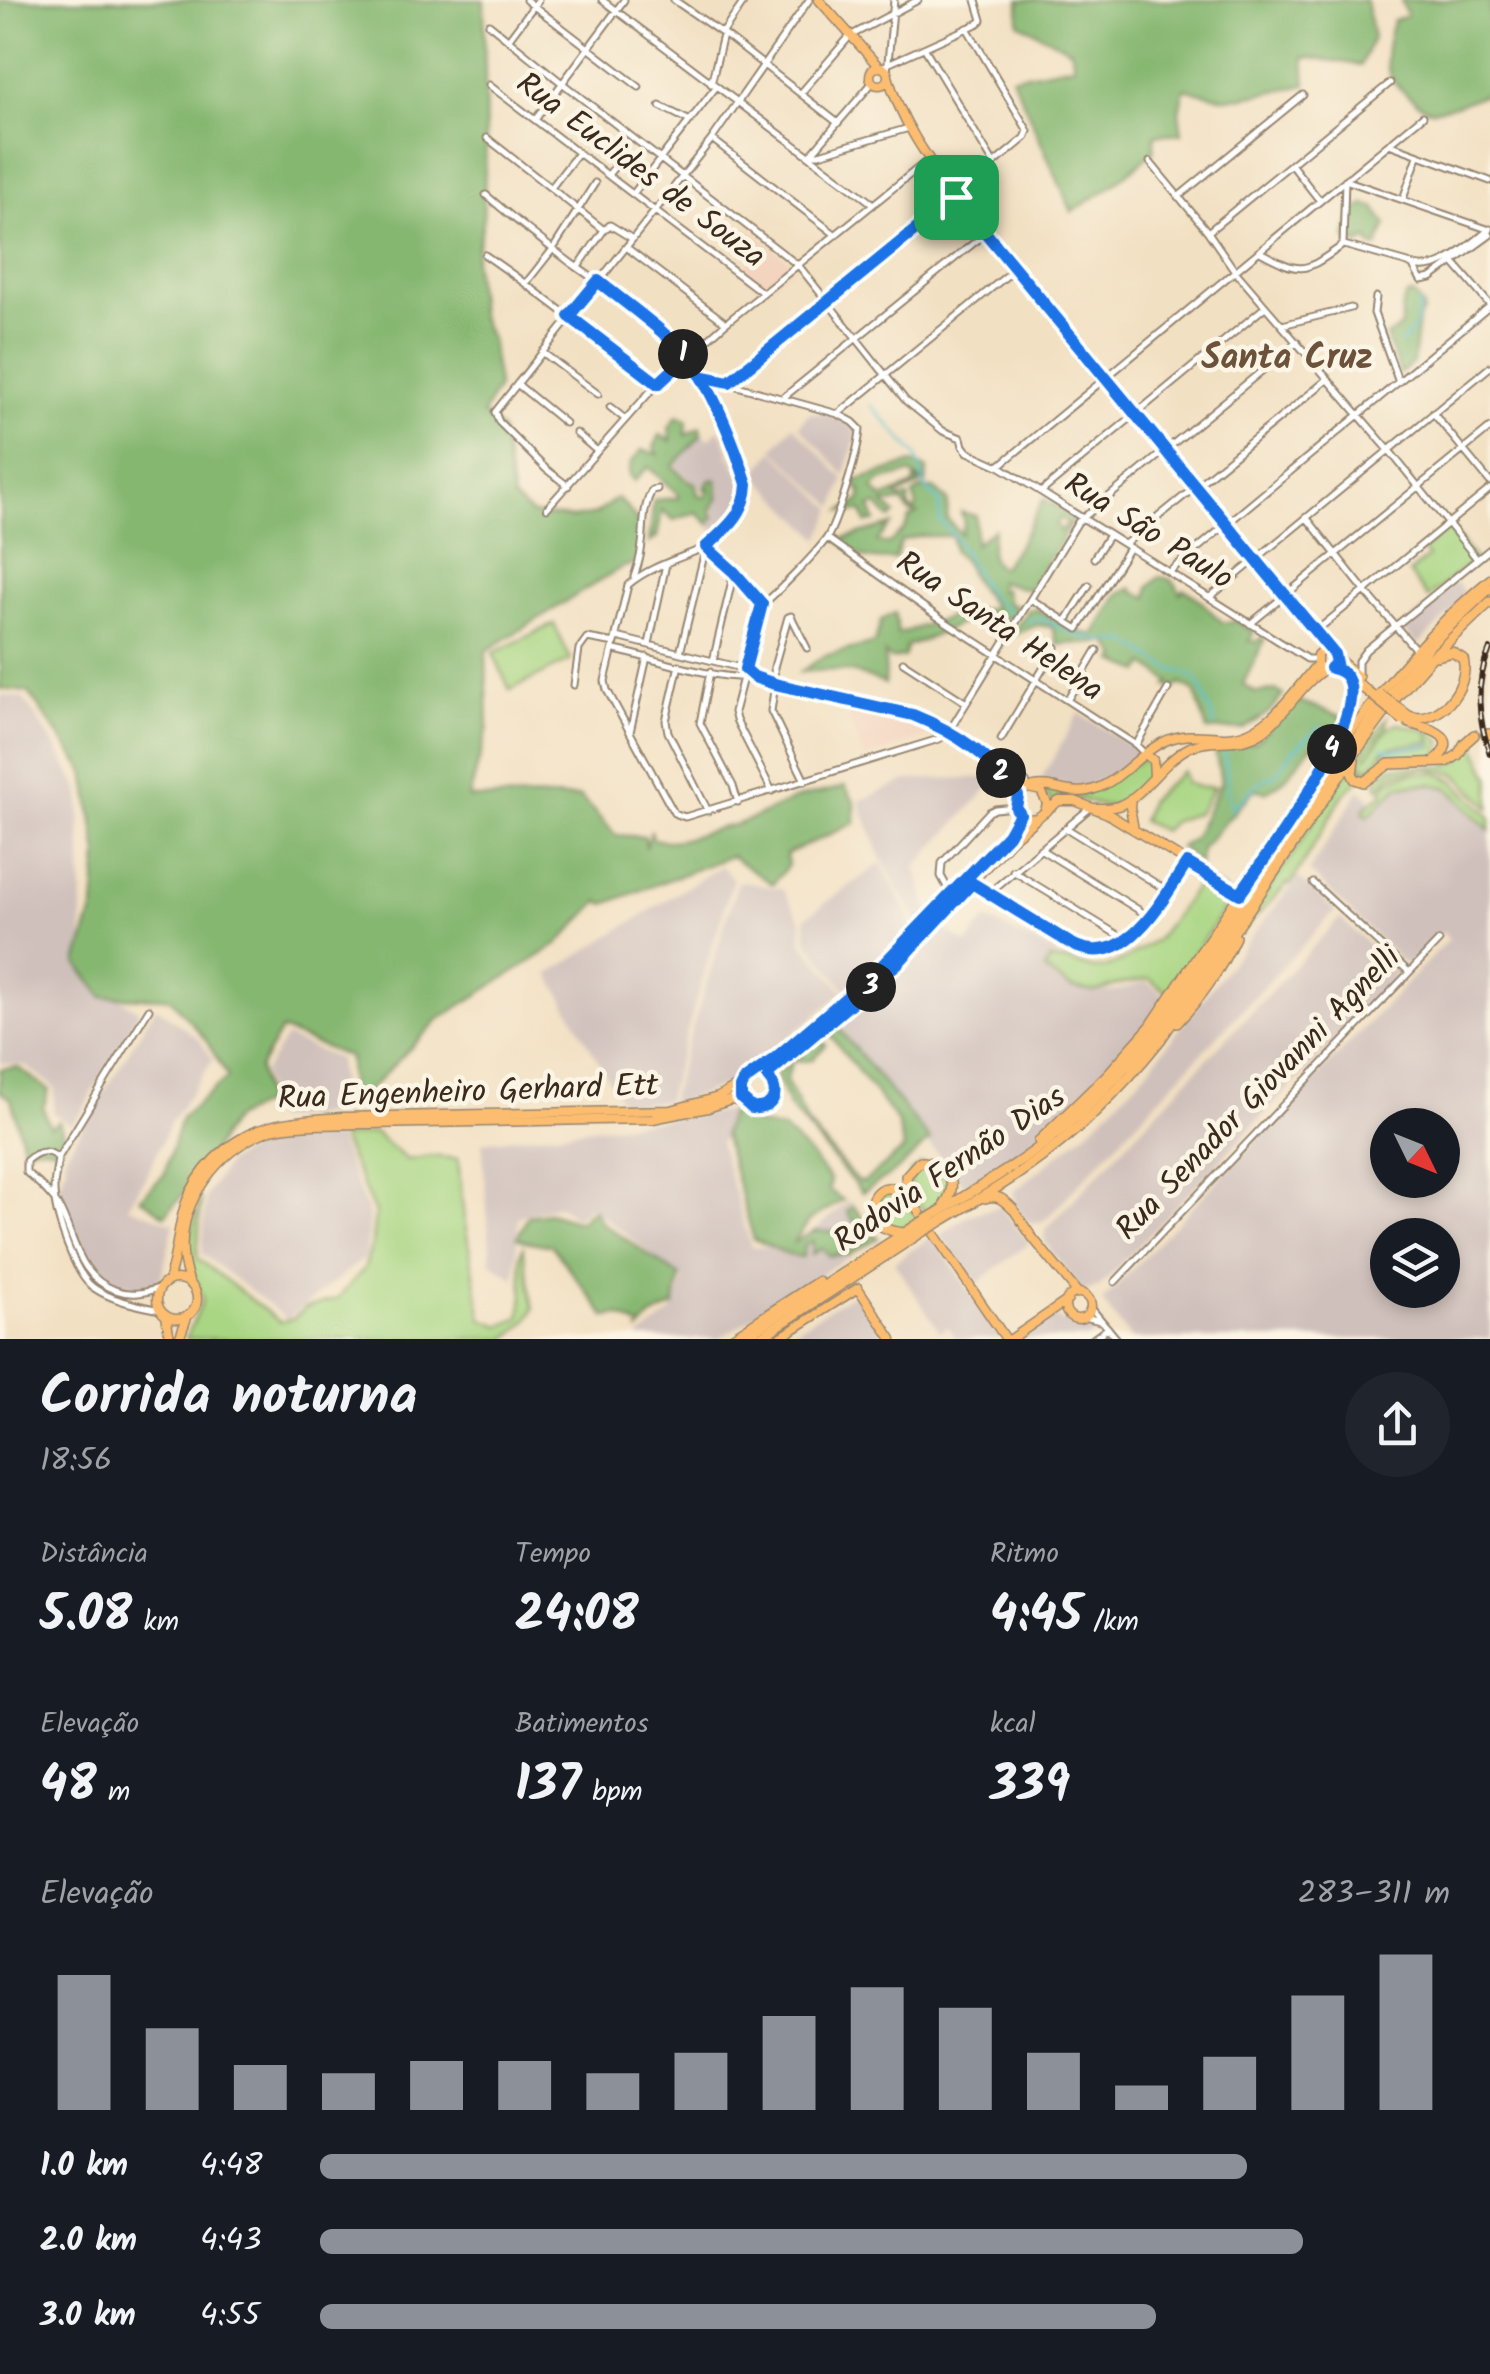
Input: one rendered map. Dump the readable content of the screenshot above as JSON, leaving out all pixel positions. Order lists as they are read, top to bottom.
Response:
{
  "streets": {
    "highway": ["Rodovia Fernão Dias"],
    "main road": ["Rua Engenheiro Gerhard Ett"],
    "street": [
      "Rua Euclides de Souza",
      "Rua São Paulo",
      "Rua Santa Helena",
      "Rua Senador Giovanni Agnelli"
    ]
  },
  "districts": ["Santa Cruz"],
  "north": "bottom right",
  "page": {
    "pins": [
      "1",
      "4",
      "2",
      "3"
    ],
    "heading": ["Corrida noturna", "18:56"],
    "stats": [
      ["Distância", "5.08 km"],
      ["Tempo", "24:08"],
      ["Ritmo", "4:45 /km"],
      ["Elevação", "48 m"],
      ["Batimentos", "137 bpm"],
      ["kcal", "339"]
    ],
    "chart": ["Elevação", "283–311 m"],
    "list": [
      {
        "name": "1.0 km",
        "note": "4:48"
      },
      {
        "name": "2.0 km",
        "note": "4:43"
      },
      {
        "name": "3.0 km",
        "note": "4:55"
      }
    ]
  }
}
